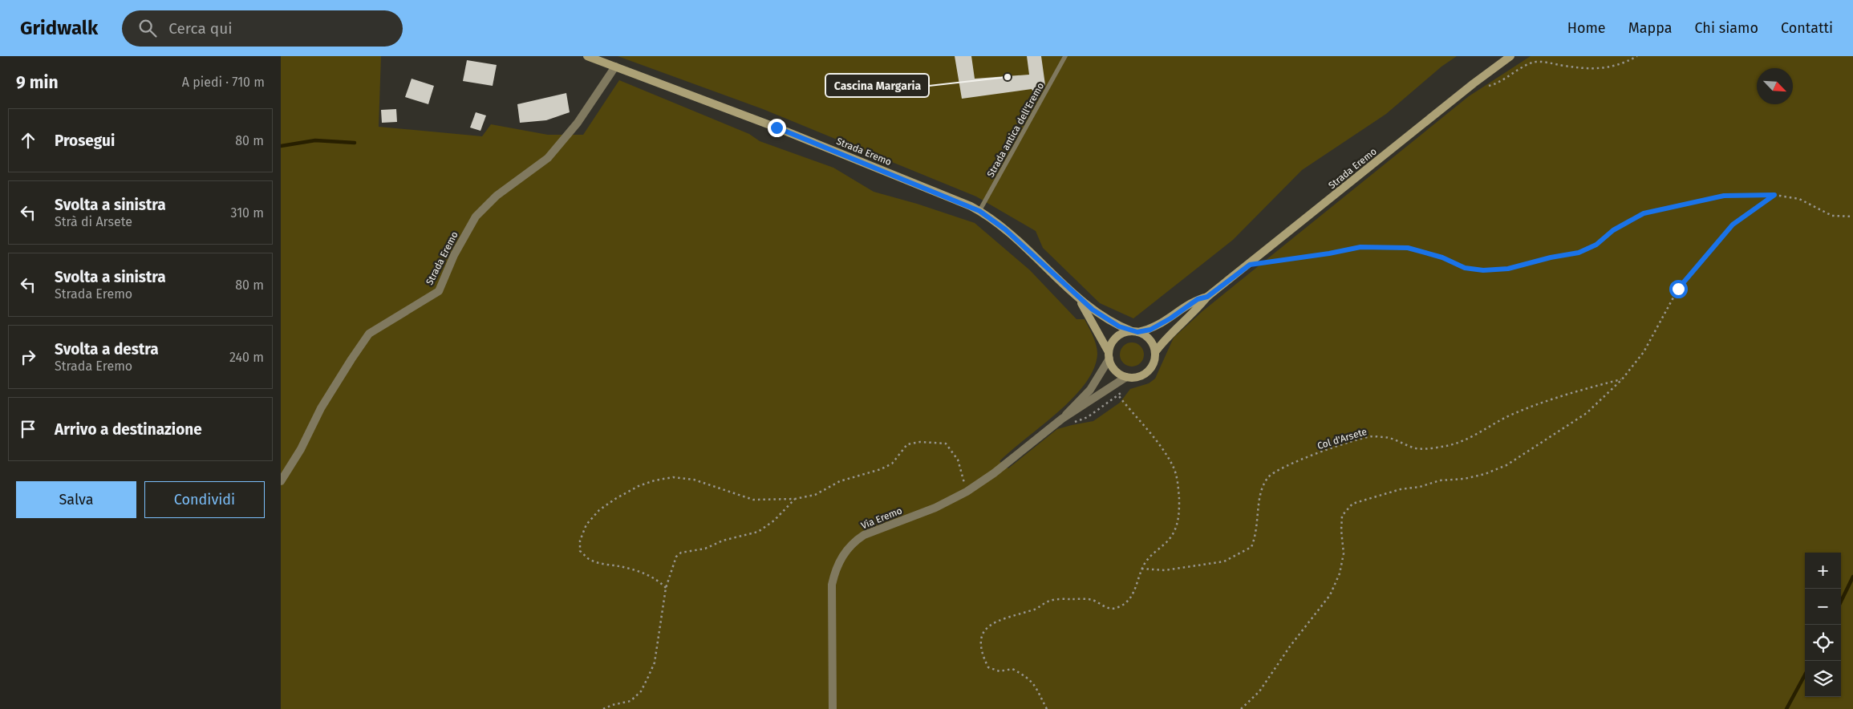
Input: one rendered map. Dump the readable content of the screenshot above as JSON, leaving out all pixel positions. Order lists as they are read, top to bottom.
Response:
{
  "streets": {
    "main road": ["Strada Eremo"],
    "street": ["Via Eremo"],
    "lane": ["Strada antica dell'Eremo"],
    "path": ["Col d'Arsete"]
  },
  "crossings": [
    ["Strada antica dell'Eremo", "Strada Eremo"],
    ["Strada Eremo", "Via Eremo"]
  ],
  "places": ["Cascina Margaria"],
  "north": "bottom right",
  "page": {
    "header": "Gridwalk",
    "search": "Cerca qui",
    "nav": [
      "Home",
      "Mappa",
      "Chi siamo",
      "Contatti"
    ],
    "heading": ["9 min", "A piedi · 710 m"],
    "list": [
      ["Prosegui", "80 m"],
      ["Svolta a sinistra", "Strà di Arsete", "310 m"],
      ["Svolta a sinistra", "Strada Eremo", "80 m"],
      ["Svolta a destra", "Strada Eremo", "240 m"],
      "Arrivo a destinazione"
    ],
    "buttons": ["Salva", "Condividi"],
    "map_buttons": ["+", "−"]
  }
}
